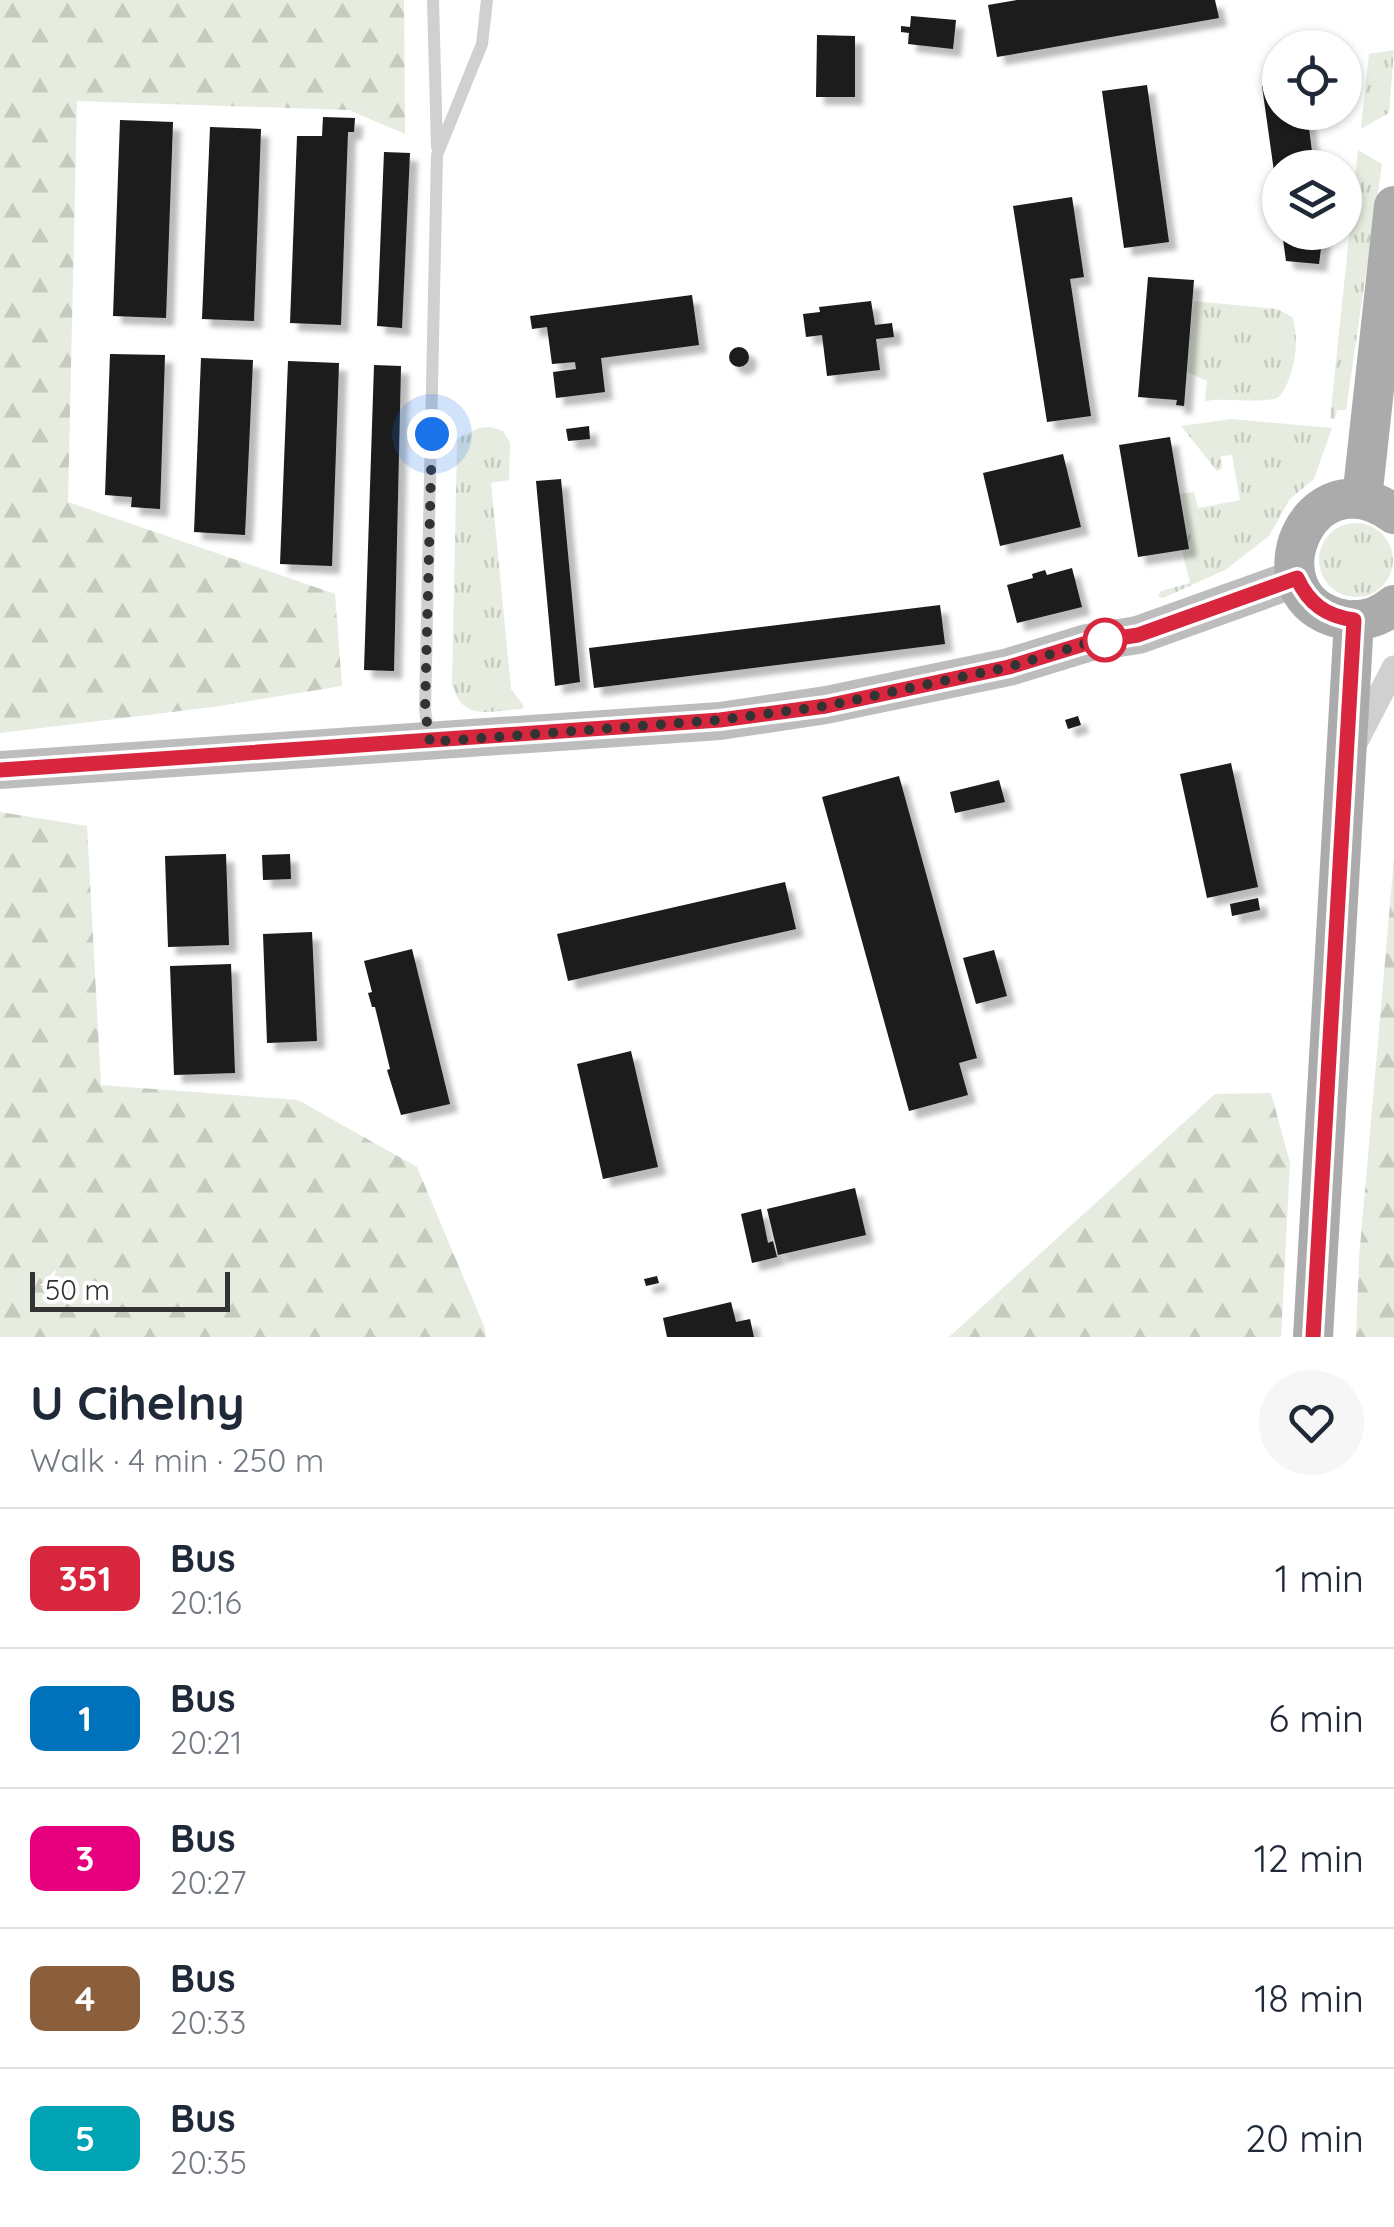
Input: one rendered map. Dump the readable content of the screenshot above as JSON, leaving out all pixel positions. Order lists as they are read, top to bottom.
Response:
{
  "lines": ["bus line 351"],
  "scale_bar": "50 m",
  "page": {
    "scale": "50 m",
    "heading": ["U Cihelny", "Walk · 4 min · 250 m"],
    "list": [
      {
        "mark": "351",
        "name": "Bus",
        "note": "20:16",
        "value": "1 min"
      },
      {
        "mark": "1",
        "name": "Bus",
        "note": "20:21",
        "value": "6 min"
      },
      {
        "mark": "3",
        "name": "Bus",
        "note": "20:27",
        "value": "12 min"
      },
      {
        "mark": "4",
        "name": "Bus",
        "note": "20:33",
        "value": "18 min"
      },
      {
        "mark": "5",
        "name": "Bus",
        "note": "20:35",
        "value": "20 min"
      }
    ]
  }
}
